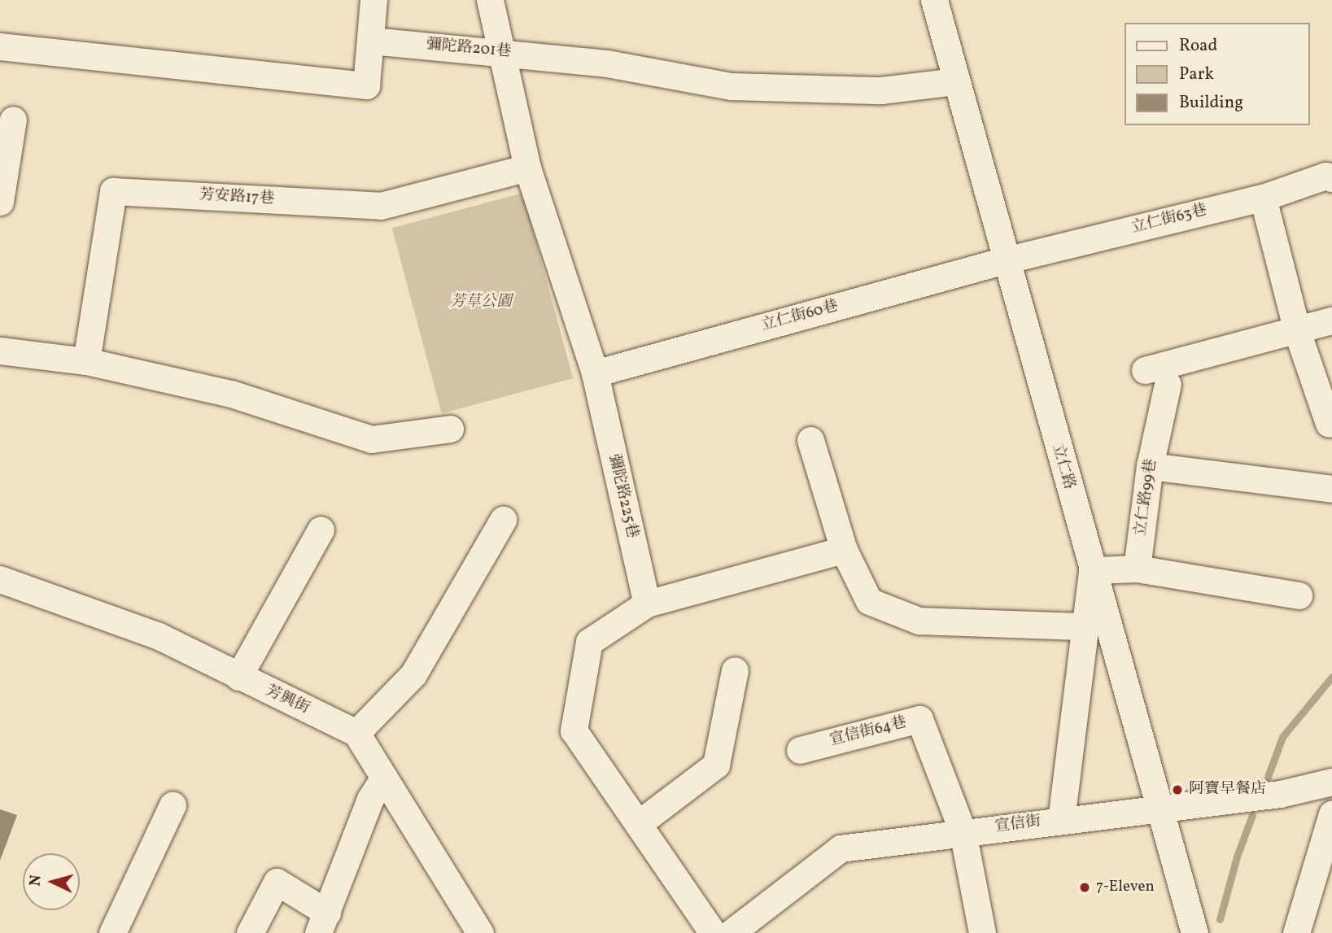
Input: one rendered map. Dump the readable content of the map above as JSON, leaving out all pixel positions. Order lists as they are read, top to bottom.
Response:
{
  "streets": {
    "street": [
      "彌陀路201巷",
      "芳安路17巷",
      "立仁街63巷",
      "立仁街60巷",
      "立仁路",
      "彌陀路225巷",
      "立仁路99巷",
      "芳興街",
      "宣信街64巷",
      "宣信街"
    ]
  },
  "crossings": [
    ["彌陀路201巷", "立仁路"],
    ["彌陀路201巷", "彌陀路225巷"],
    ["芳安路17巷", "彌陀路225巷"],
    ["立仁街63巷", "立仁街60巷"],
    ["立仁街63巷", "立仁路"],
    ["立仁街60巷", "立仁路"],
    ["立仁街60巷", "彌陀路225巷"],
    ["立仁路", "宣信街"],
    ["宣信街64巷", "宣信街"]
  ],
  "parks": ["芳草公園"],
  "places": ["阿寶早餐店", "7-Eleven"],
  "legend": ["Road", "Park", "Building"],
  "north": "left"
}
